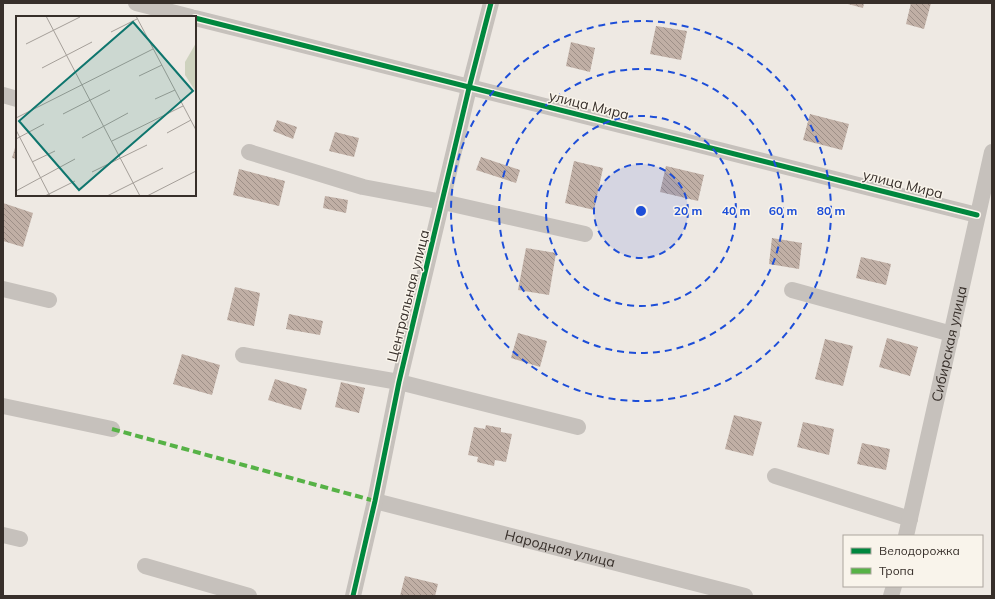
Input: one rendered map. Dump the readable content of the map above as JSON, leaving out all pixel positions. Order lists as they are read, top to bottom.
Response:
{
  "streets": {
    "street": [
      "улица Мира",
      "Центральная улица",
      "Сибирская улица",
      "Народная улица"
    ]
  },
  "crossings": [
    ["улица Мира", "Центральная улица"],
    ["улица Мира", "Сибирская улица"],
    ["Центральная улица", "Народная улица"]
  ],
  "legend": ["Велодорожка", "Тропа"],
  "rings": [
    "20 m",
    "40 m",
    "60 m",
    "80 m"
  ]
}
